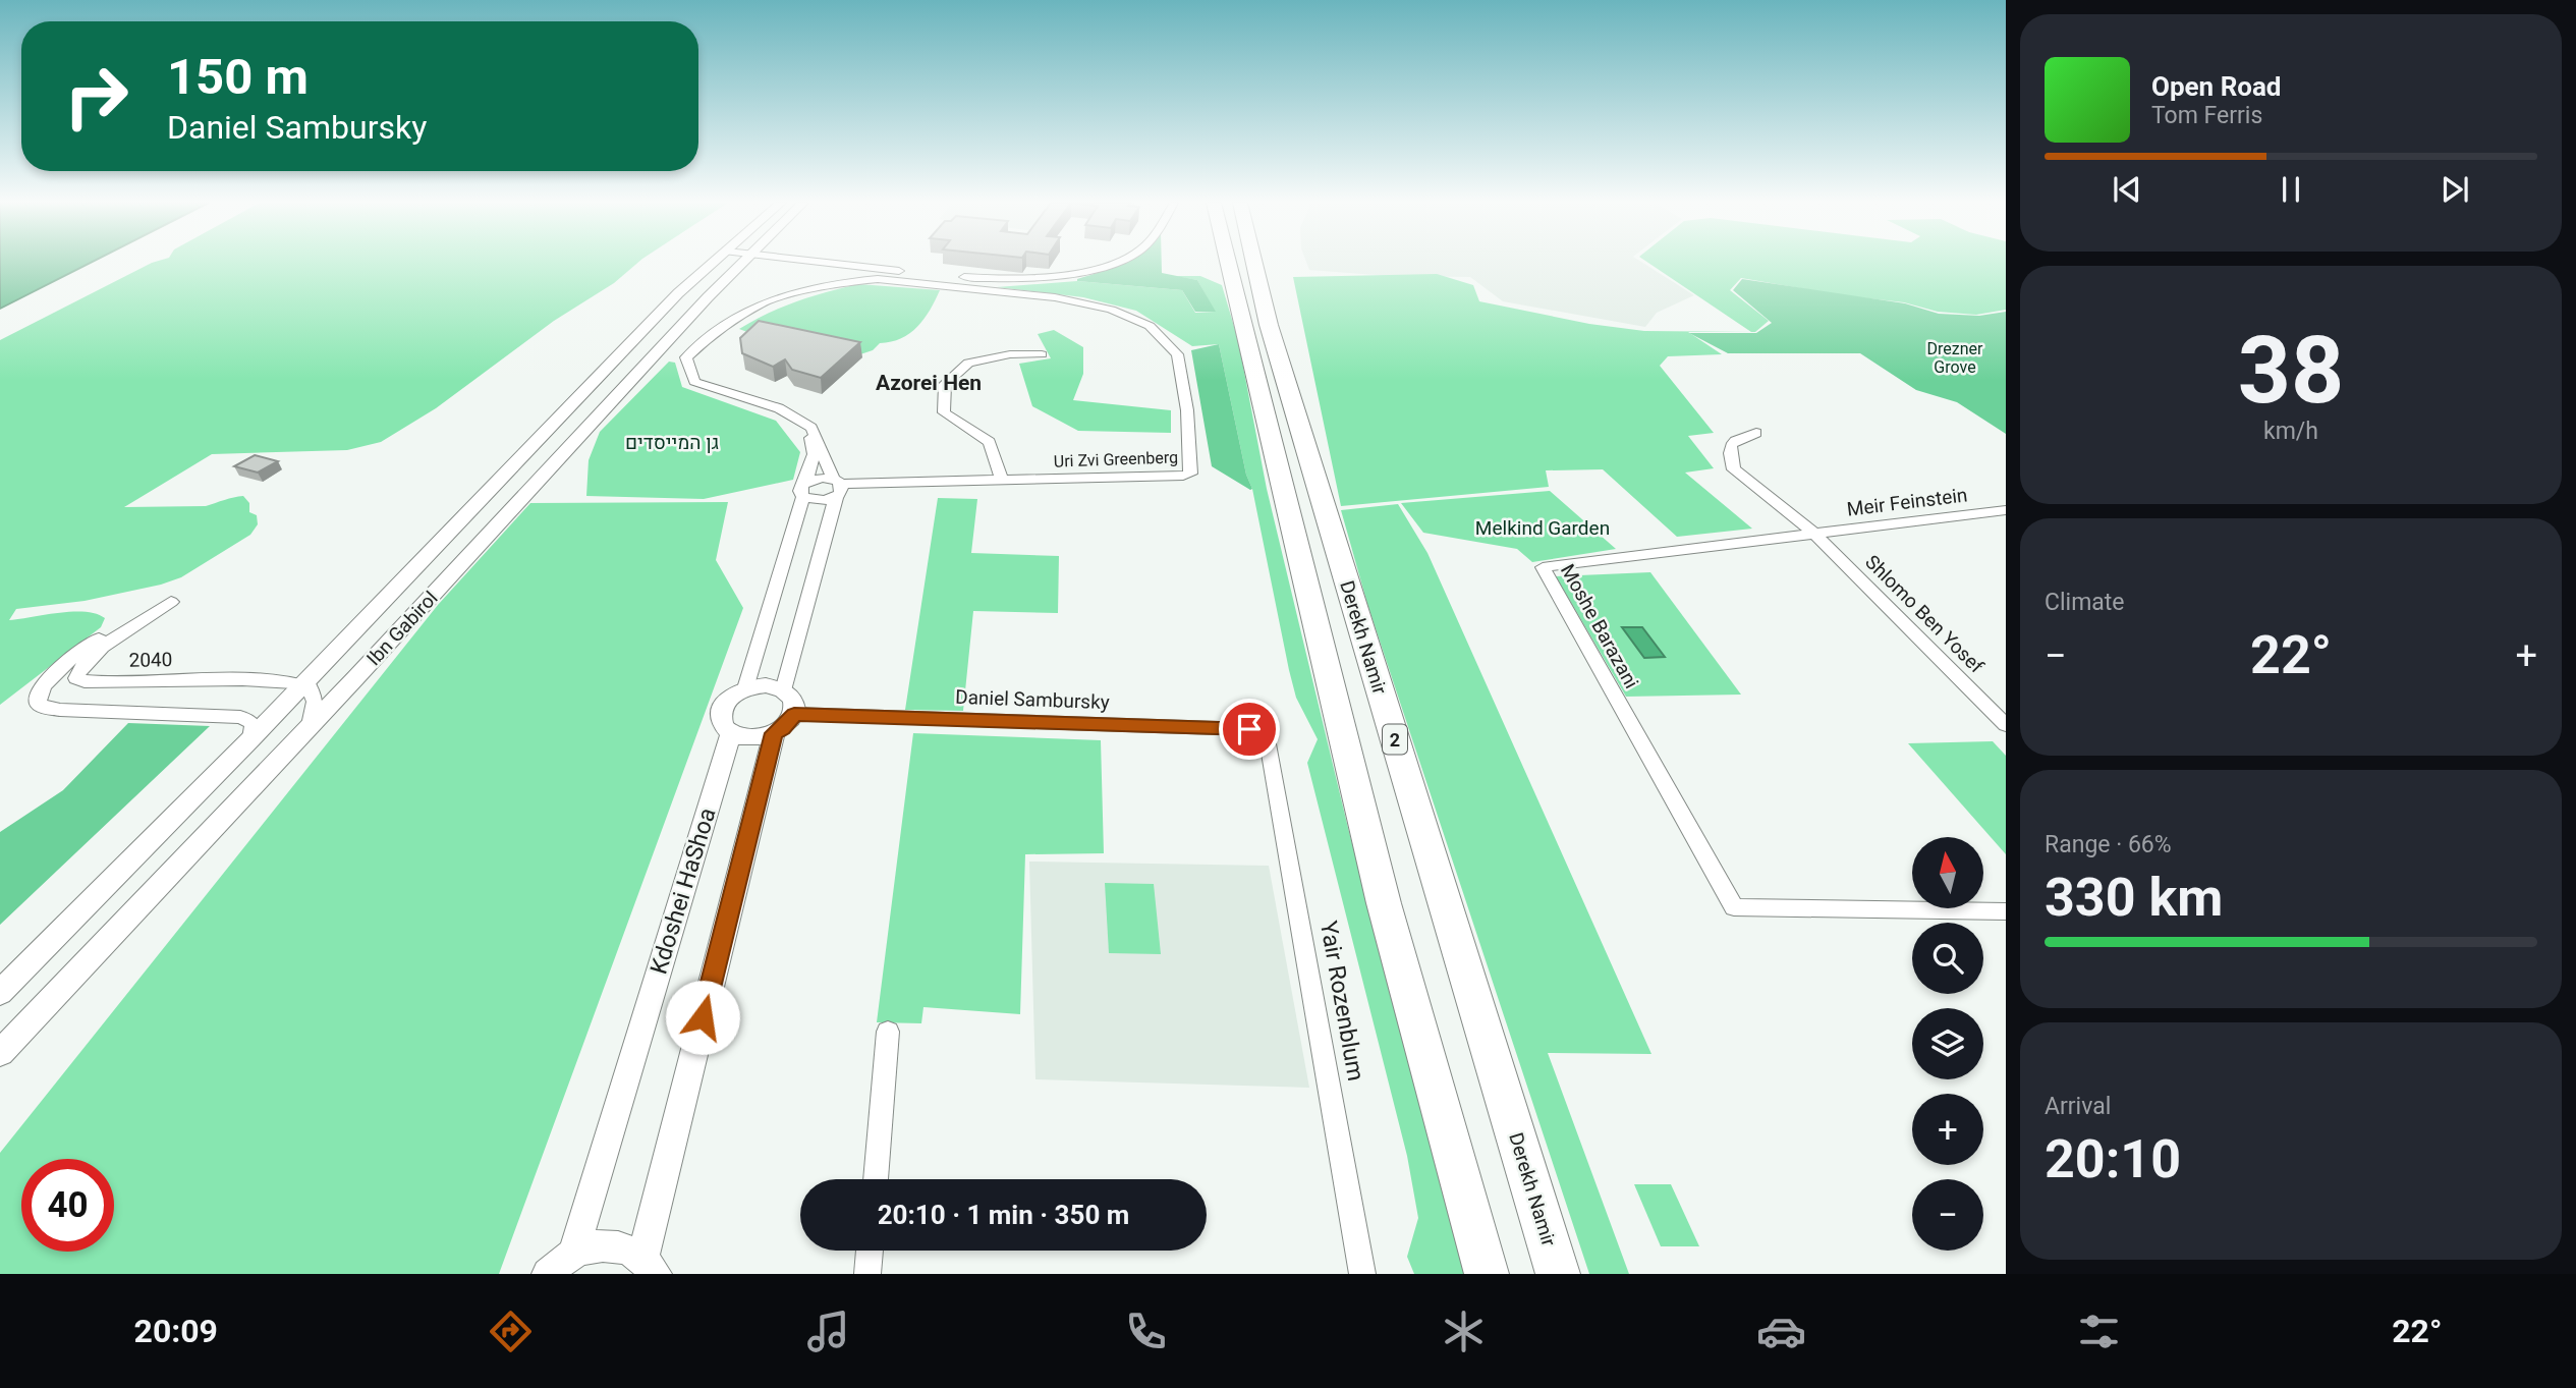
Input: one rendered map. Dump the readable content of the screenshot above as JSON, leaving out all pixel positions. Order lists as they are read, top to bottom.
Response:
{
  "streets": {
    "highway": ["Derekh Namir", "2"],
    "street": [
      "Uri Zvi Greenberg",
      "Meir Feinstein",
      "Shlomo Ben Yosef",
      "Moshe Barazani",
      "Ibn Gabirol",
      "2040",
      "Daniel Sambursky",
      "Kdoshei HaShoa",
      "Yair Rozenblum"
    ]
  },
  "crossings": [
    ["Meir Feinstein", "Shlomo Ben Yosef"],
    ["Meir Feinstein", "Moshe Barazani"],
    ["Shlomo Ben Yosef", "Moshe Barazani"],
    ["Ibn Gabirol", "2040"],
    ["Daniel Sambursky", "Kdoshei HaShoa"],
    ["Daniel Sambursky", "Yair Rozenblum"]
  ],
  "districts": ["Azorei Hen"],
  "parks": ["Drezner Grove", "גן המייסדים", "Melkind Garden"],
  "north": "top",
  "page": {
    "turn": ["150 m", "Daniel Sambursky"],
    "song": ["Open Road", "Tom Ferris"],
    "tile": [
      ["38", "km/h"],
      "Climate",
      ["Range · 66%", "330 km"],
      ["Arrival", "20:10"]
    ],
    "heat": ["−", "22°", "+"],
    "map_buttons": ["+", "−"],
    "limit": "40",
    "trip": "20:10 · 1 min · 350 m",
    "tabs": ["20:09", "22°"]
  }
}
